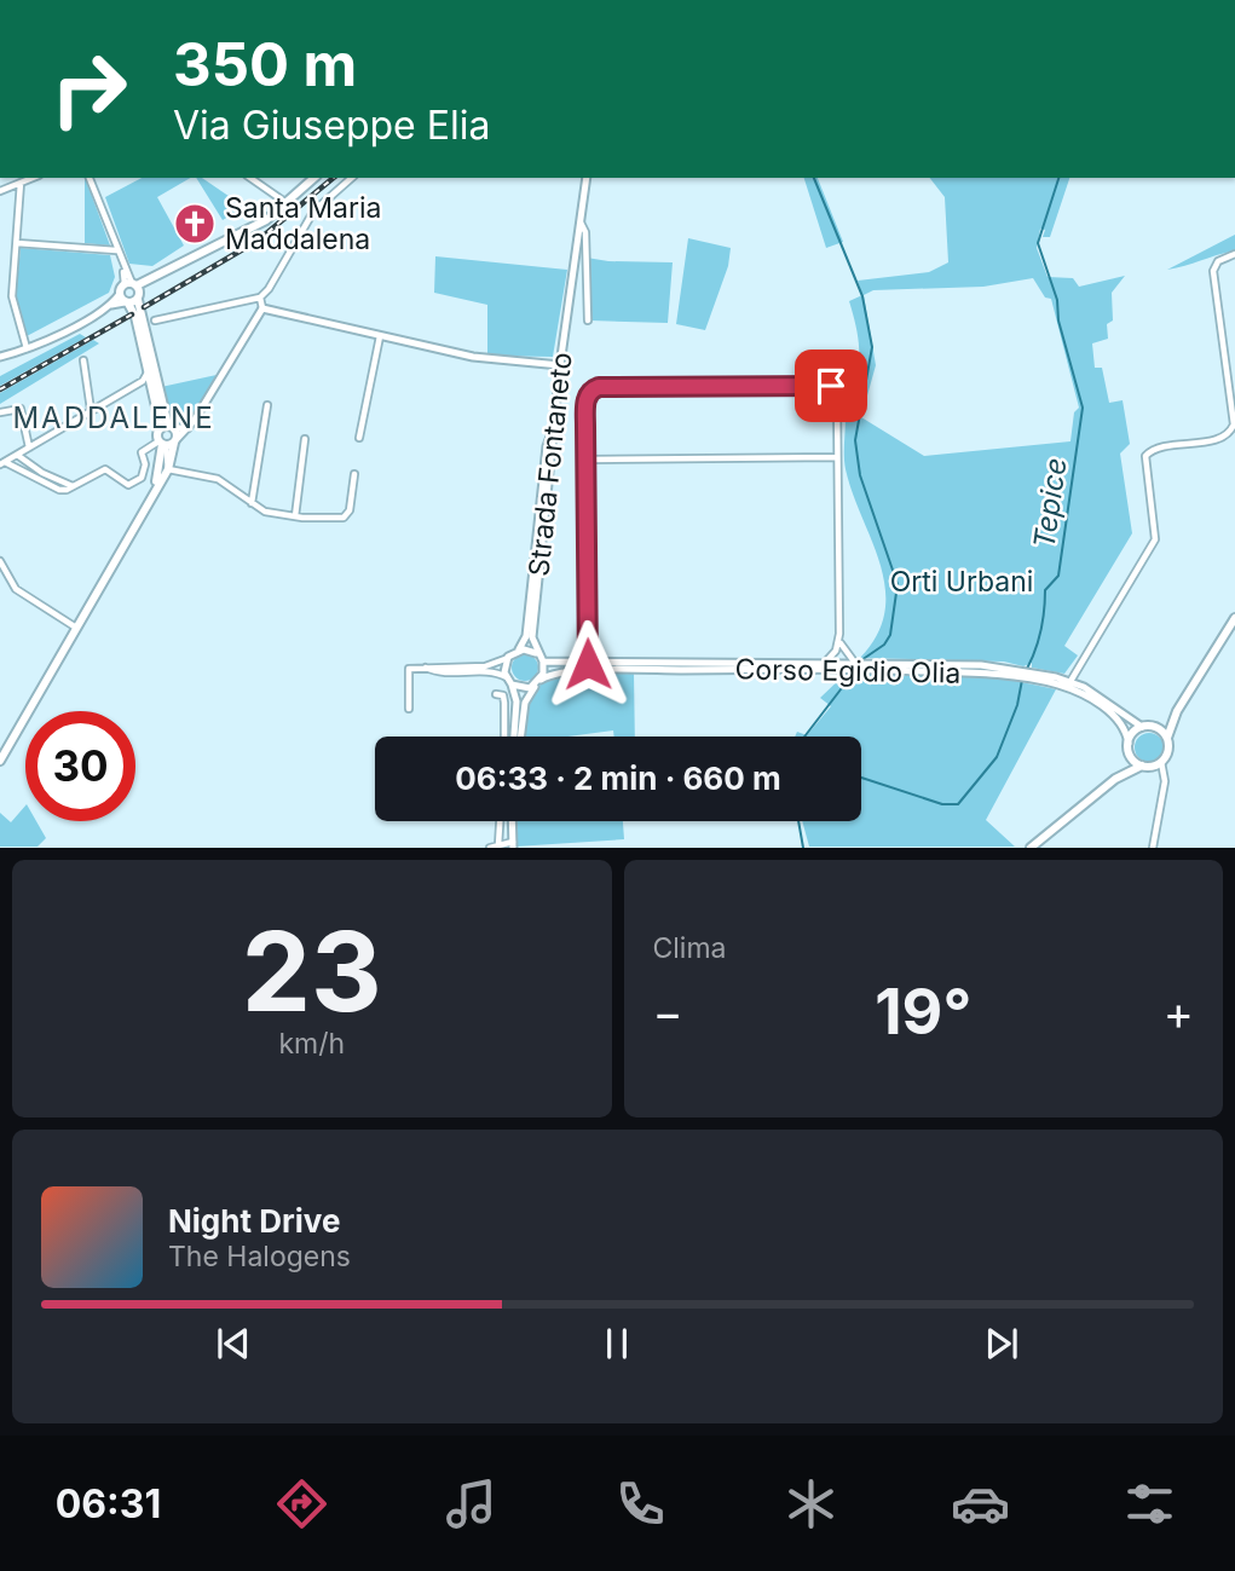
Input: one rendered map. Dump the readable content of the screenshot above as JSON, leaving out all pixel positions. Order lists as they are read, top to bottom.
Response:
{
  "streets": {
    "street": ["Strada Fontaneto", "Corso Egidio Olia"]
  },
  "crossings": [
    ["Strada Fontaneto", "Corso Egidio Olia"]
  ],
  "districts": ["MADDALENE"],
  "water": ["Tepice"],
  "parks": ["Orti Urbani"],
  "places": {
    "church": ["Santa Maria Maddalena"]
  },
  "page": {
    "turn": ["350 m", "Via Giuseppe Elia"],
    "limit": "30",
    "trip": "06:33 · 2 min · 660 m",
    "tile": [
      ["23", "km/h"],
      "Clima"
    ],
    "heat": ["−", "19°", "+"],
    "song": ["Night Drive", "The Halogens"],
    "tabs": "06:31"
  }
}
